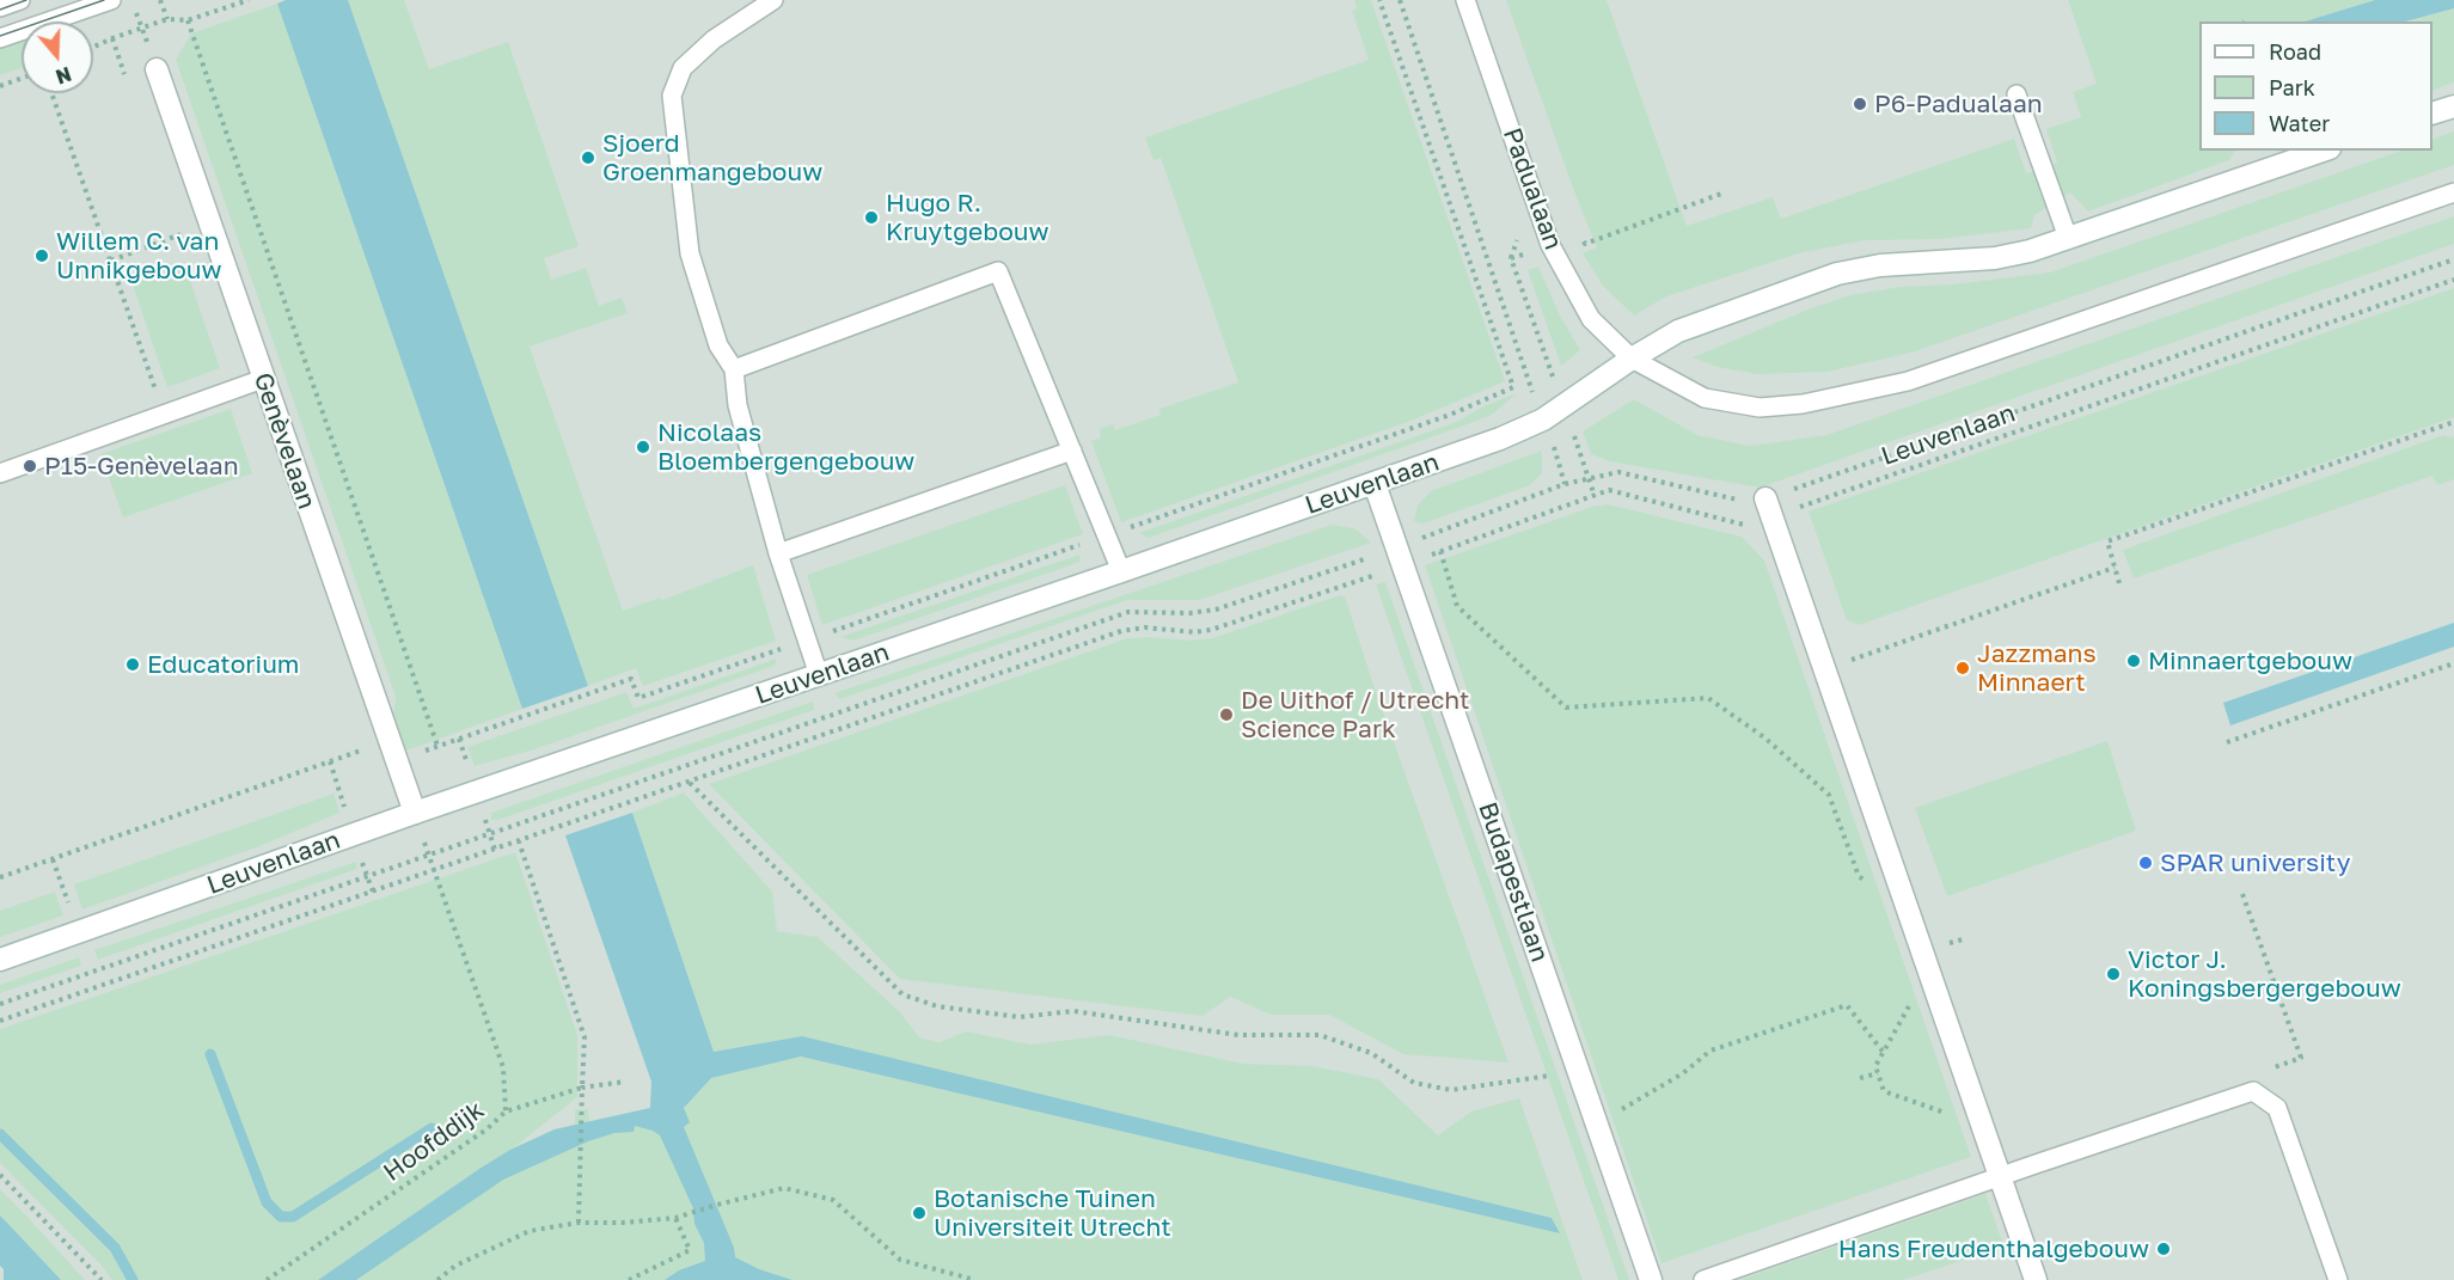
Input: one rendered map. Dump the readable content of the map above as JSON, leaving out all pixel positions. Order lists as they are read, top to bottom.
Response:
{
  "streets": {
    "main road": ["Leuvenlaan", "Genèvelaan", "Budapestlaan"],
    "lane": ["Padualaan"],
    "path": ["Hoofddijk"]
  },
  "crossings": [
    ["Padualaan", "Leuvenlaan"],
    ["Leuvenlaan", "Genèvelaan"],
    ["Leuvenlaan", "Budapestlaan"],
    ["Leuvenlaan", "Hoofddijk"]
  ],
  "places": [
    "P6-Padualaan",
    "Sjoerd Groenmangebouw",
    "Hugo R. Kruytgebouw",
    "Willem C. van Unnikgebouw",
    "Nicolaas Bloembergengebouw",
    "P15-Genèvelaan",
    "Minnaertgebouw",
    "Educatorium",
    "Jazzmans Minnaert",
    "De Uithof / Utrecht Science Park",
    "SPAR university",
    "Victor J. Koningsbergergebouw",
    "Botanische Tuinen Universiteit Utrecht",
    "Hans Freudenthalgebouw"
  ],
  "legend": ["Road", "Park", "Water"],
  "north": "bottom"
}
